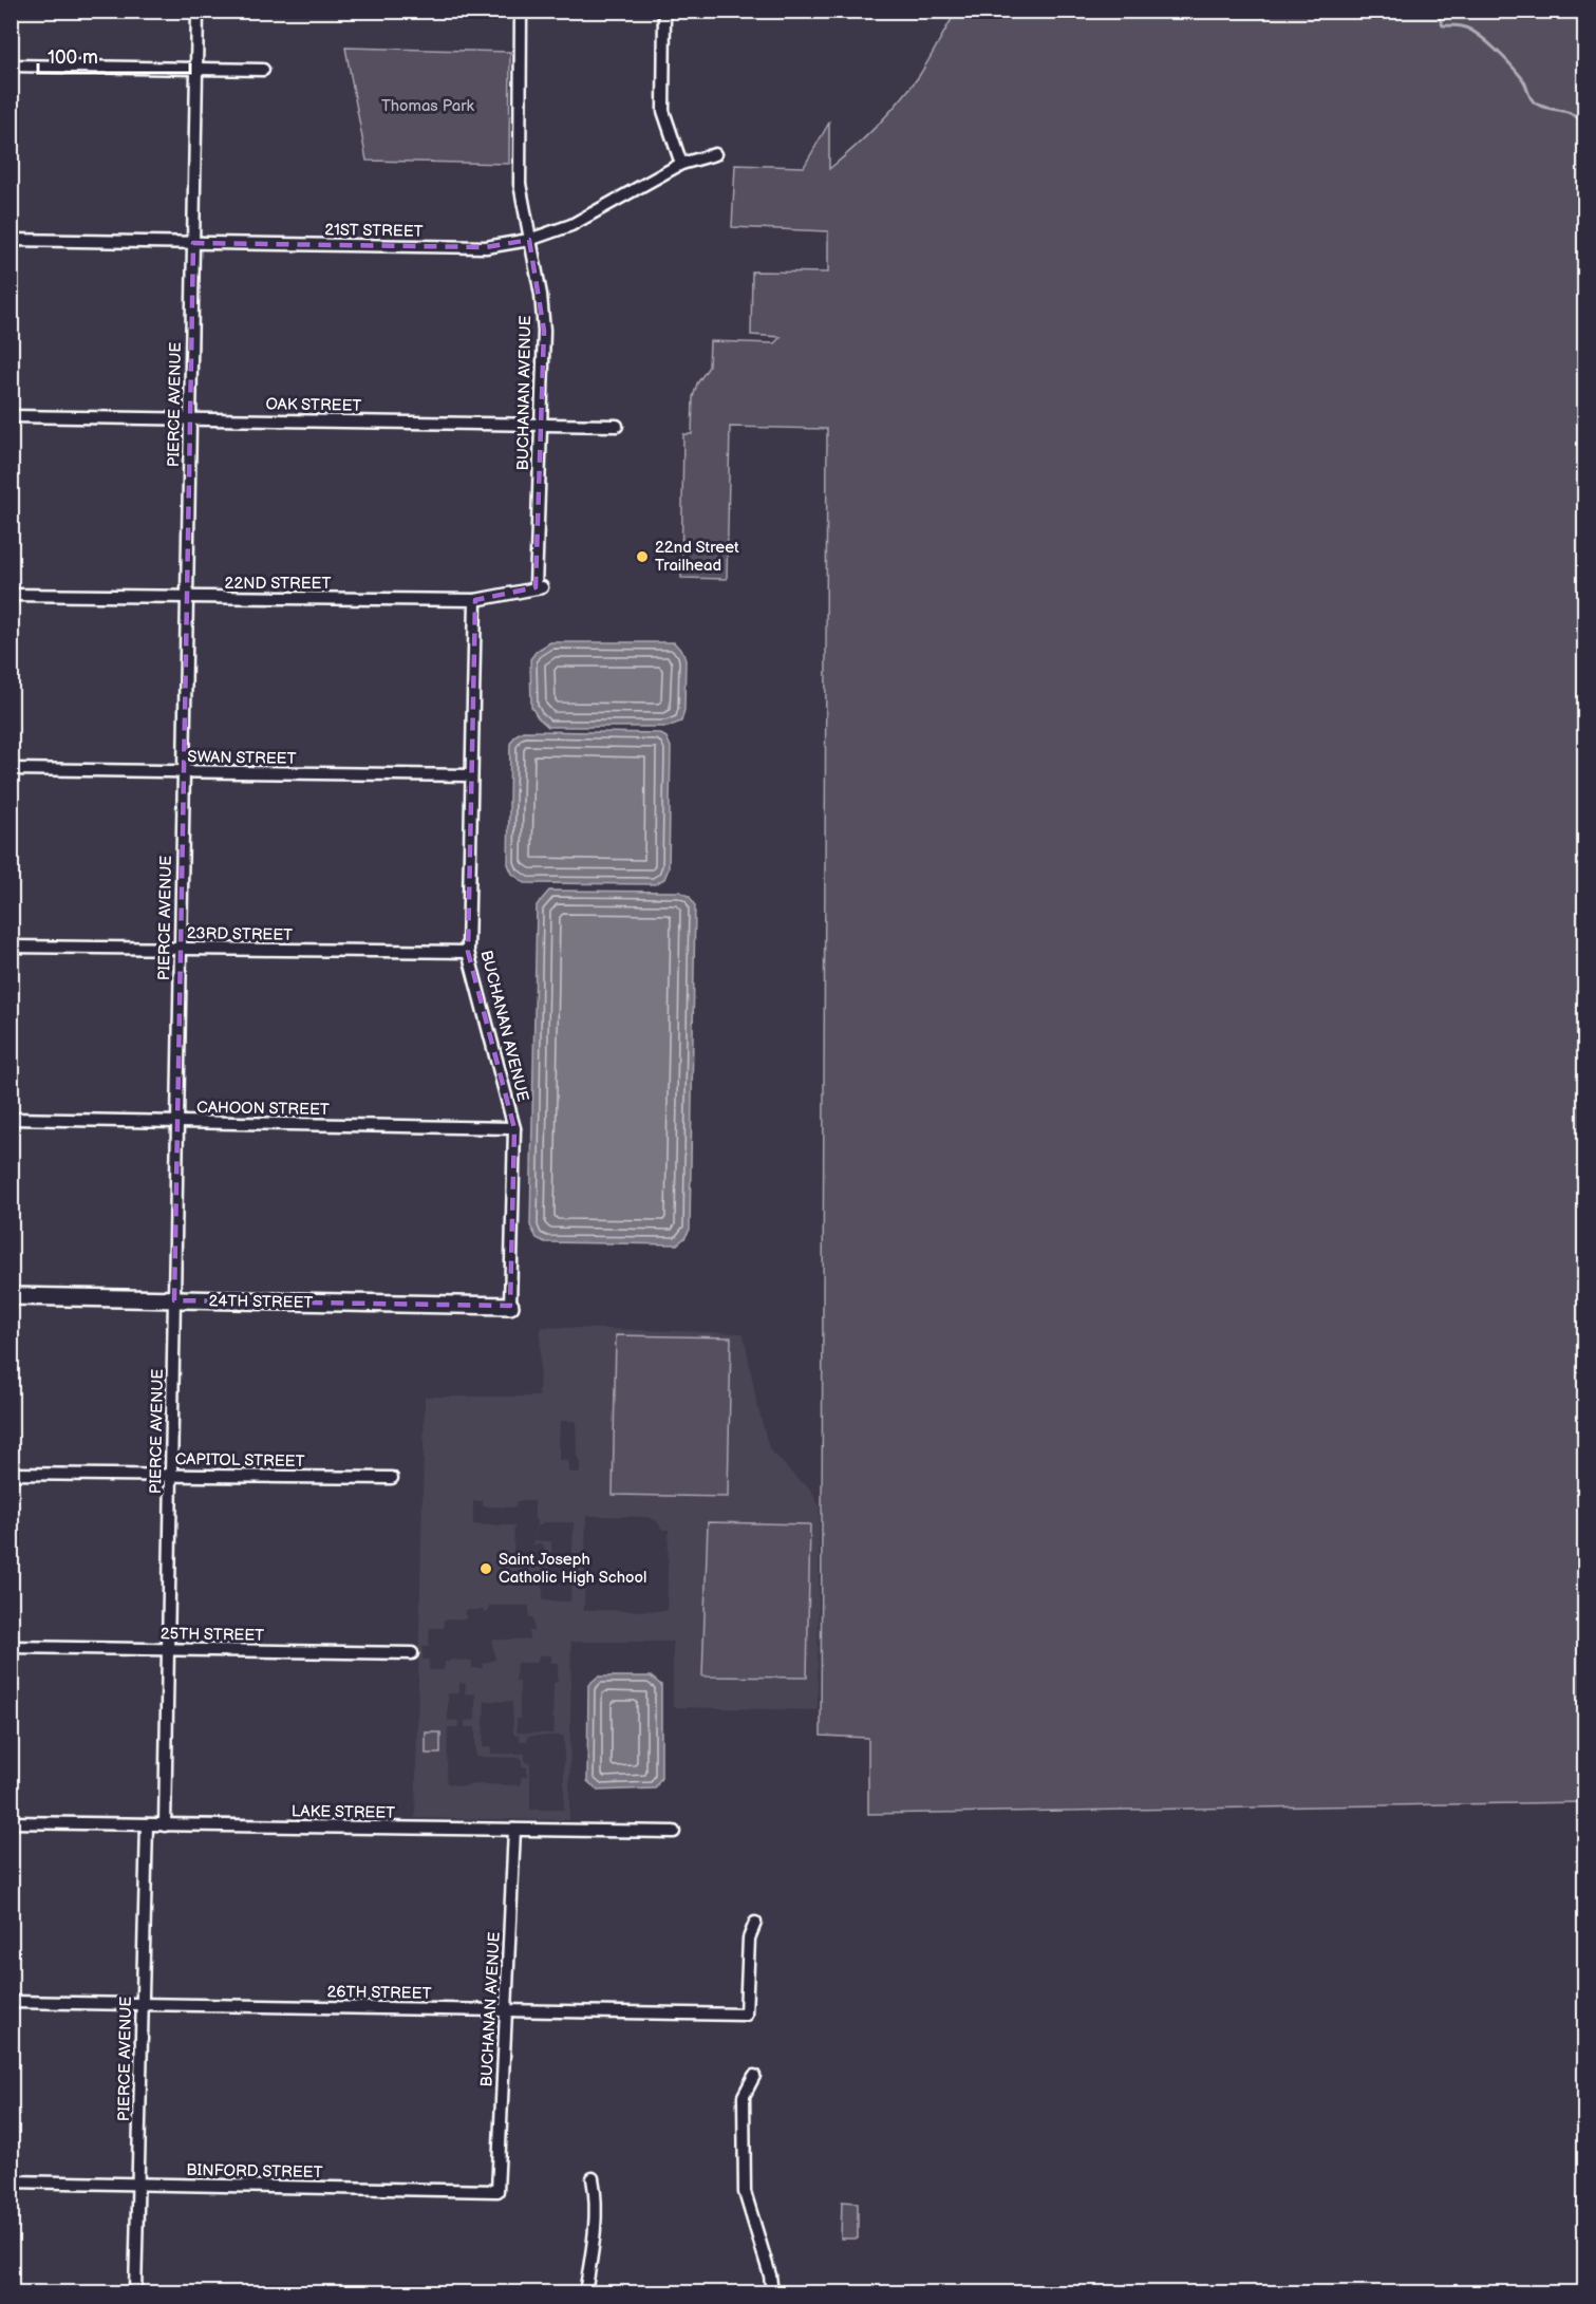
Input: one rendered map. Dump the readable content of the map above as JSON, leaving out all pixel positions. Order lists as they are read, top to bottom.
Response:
{
  "streets": {
    "street": [
      "21ST STREET",
      "BUCHANAN AVENUE",
      "PIERCE AVENUE",
      "OAK STREET",
      "22ND STREET",
      "SWAN STREET",
      "23RD STREET",
      "CAHOON STREET",
      "24TH STREET",
      "CAPITOL STREET",
      "25TH STREET",
      "LAKE STREET",
      "26TH STREET",
      "BINFORD STREET"
    ]
  },
  "crossings": [
    ["21ST STREET", "BUCHANAN AVENUE"],
    ["21ST STREET", "PIERCE AVENUE"],
    ["BUCHANAN AVENUE", "OAK STREET"],
    ["BUCHANAN AVENUE", "22ND STREET"],
    ["BUCHANAN AVENUE", "SWAN STREET"],
    ["BUCHANAN AVENUE", "23RD STREET"],
    ["BUCHANAN AVENUE", "CAHOON STREET"],
    ["BUCHANAN AVENUE", "24TH STREET"],
    ["BUCHANAN AVENUE", "LAKE STREET"],
    ["BUCHANAN AVENUE", "26TH STREET"],
    ["BUCHANAN AVENUE", "BINFORD STREET"],
    ["PIERCE AVENUE", "OAK STREET"],
    ["PIERCE AVENUE", "22ND STREET"],
    ["PIERCE AVENUE", "SWAN STREET"],
    ["PIERCE AVENUE", "23RD STREET"],
    ["PIERCE AVENUE", "CAHOON STREET"],
    ["PIERCE AVENUE", "24TH STREET"],
    ["PIERCE AVENUE", "CAPITOL STREET"],
    ["PIERCE AVENUE", "25TH STREET"],
    ["PIERCE AVENUE", "LAKE STREET"],
    ["PIERCE AVENUE", "26TH STREET"],
    ["PIERCE AVENUE", "BINFORD STREET"]
  ],
  "parks": ["Thomas Park"],
  "places": ["22nd Street Trailhead", "Saint Joseph Catholic High School"],
  "scale_bar": "100 m"
}
